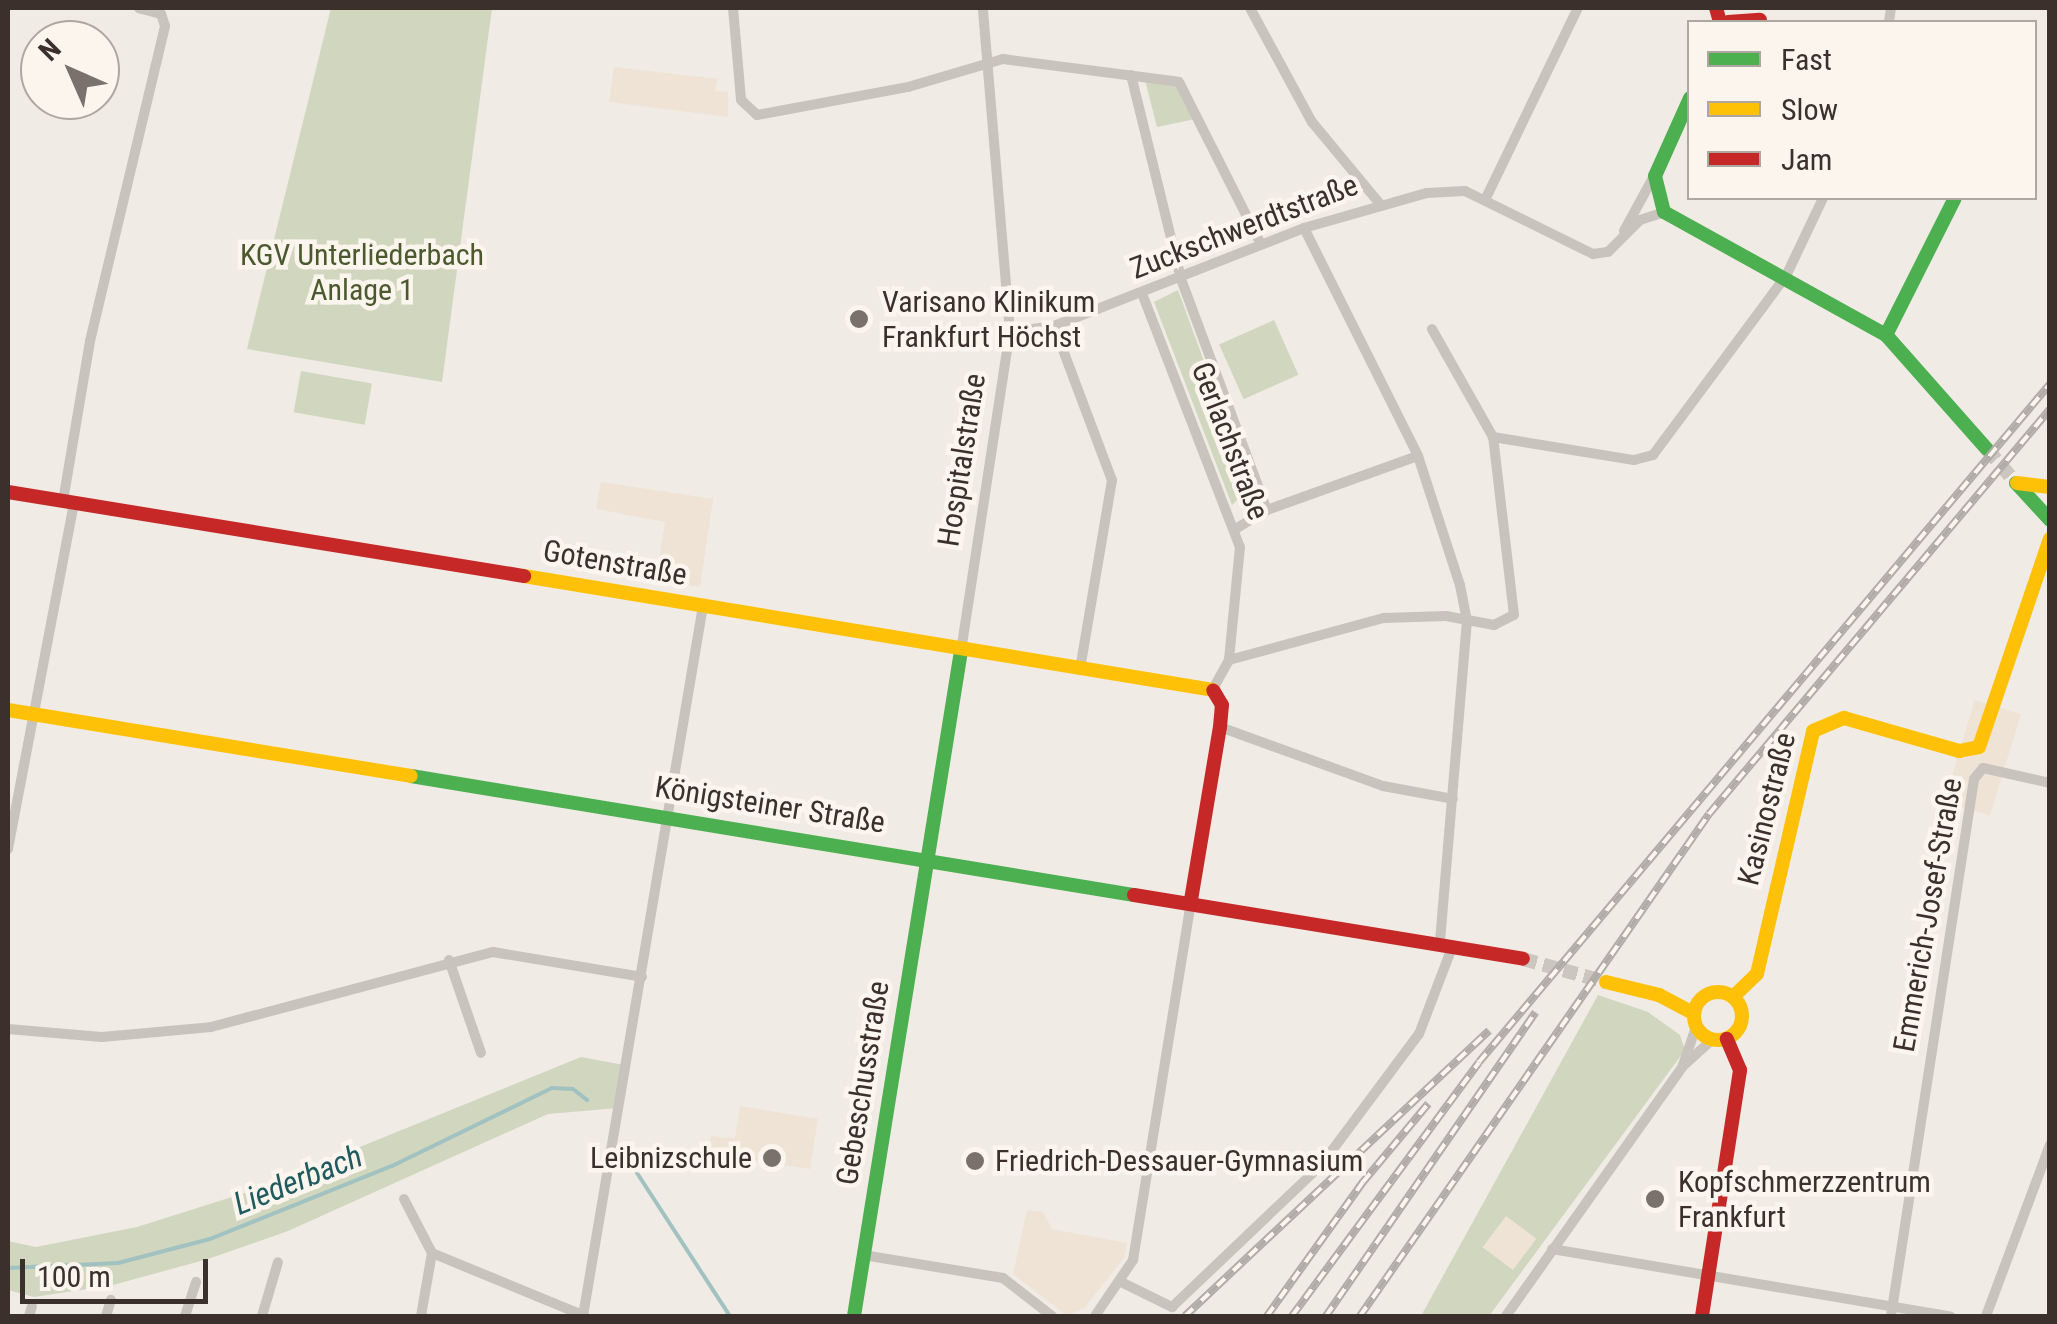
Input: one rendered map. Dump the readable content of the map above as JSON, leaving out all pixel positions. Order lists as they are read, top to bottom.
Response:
{
  "streets": {
    "main road": [
      "Hospitalstraße",
      "Gotenstraße",
      "Königsteiner Straße",
      "Kasinostraße",
      "Emmerich-Josef-Straße",
      "Gebeschusstraße"
    ],
    "street": ["Zuckschwerdtstraße", "Gerlachstraße"]
  },
  "crossings": [
    ["Zuckschwerdtstraße", "Gerlachstraße"],
    ["Zuckschwerdtstraße", "Hospitalstraße"],
    ["Gerlachstraße", "Gotenstraße"],
    ["Hospitalstraße", "Gotenstraße"],
    ["Hospitalstraße", "Königsteiner Straße"],
    ["Hospitalstraße", "Gebeschusstraße"],
    ["Königsteiner Straße", "Gebeschusstraße"],
    ["Kasinostraße", "Emmerich-Josef-Straße"]
  ],
  "water": ["Liederbach"],
  "parks": ["KGV Unterliederbach Anlage 1"],
  "places": [
    "Varisano Klinikum Frankfurt Höchst",
    "Leibnizschule",
    "Friedrich-Dessauer-Gymnasium",
    "Kopfschmerzzentrum Frankfurt"
  ],
  "legend": ["Fast", "Slow", "Jam"],
  "scale_bar": "100 m",
  "north": "top left"
}
